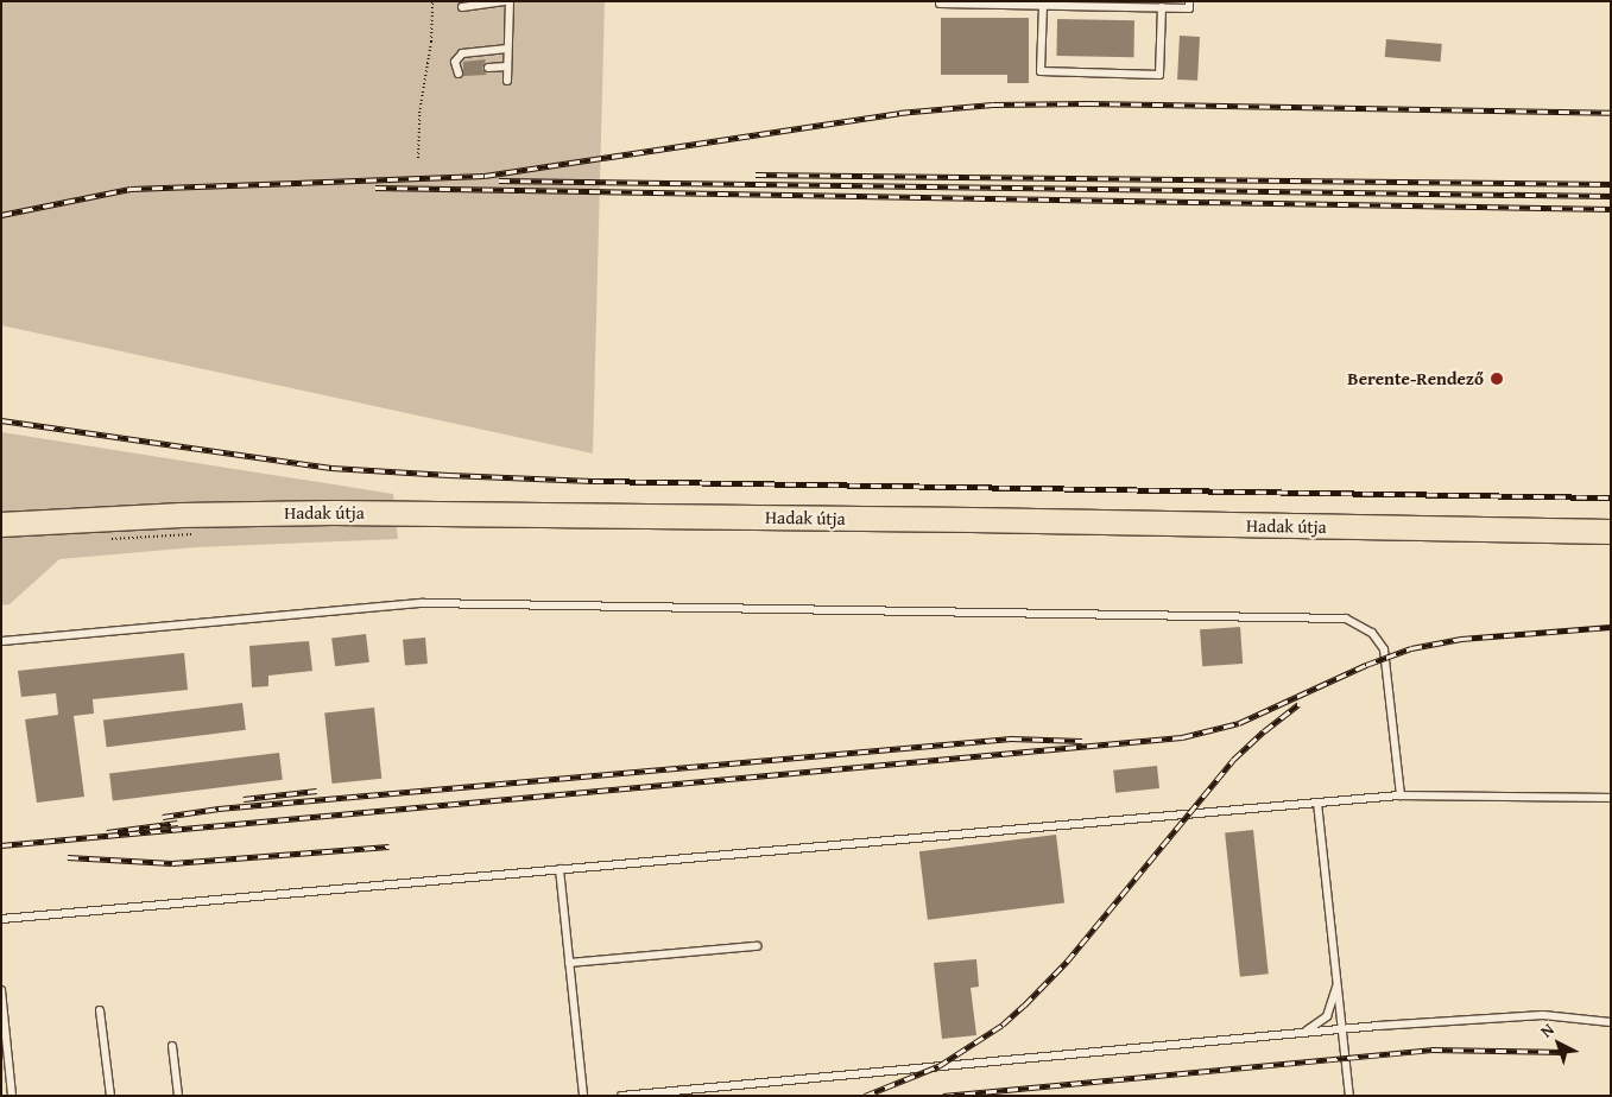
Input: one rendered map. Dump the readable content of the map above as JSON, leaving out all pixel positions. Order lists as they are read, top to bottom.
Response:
{
  "streets": {
    "main road": ["Hadak útja"]
  },
  "places": ["Berente-Rendező"],
  "north": "top left"
}
